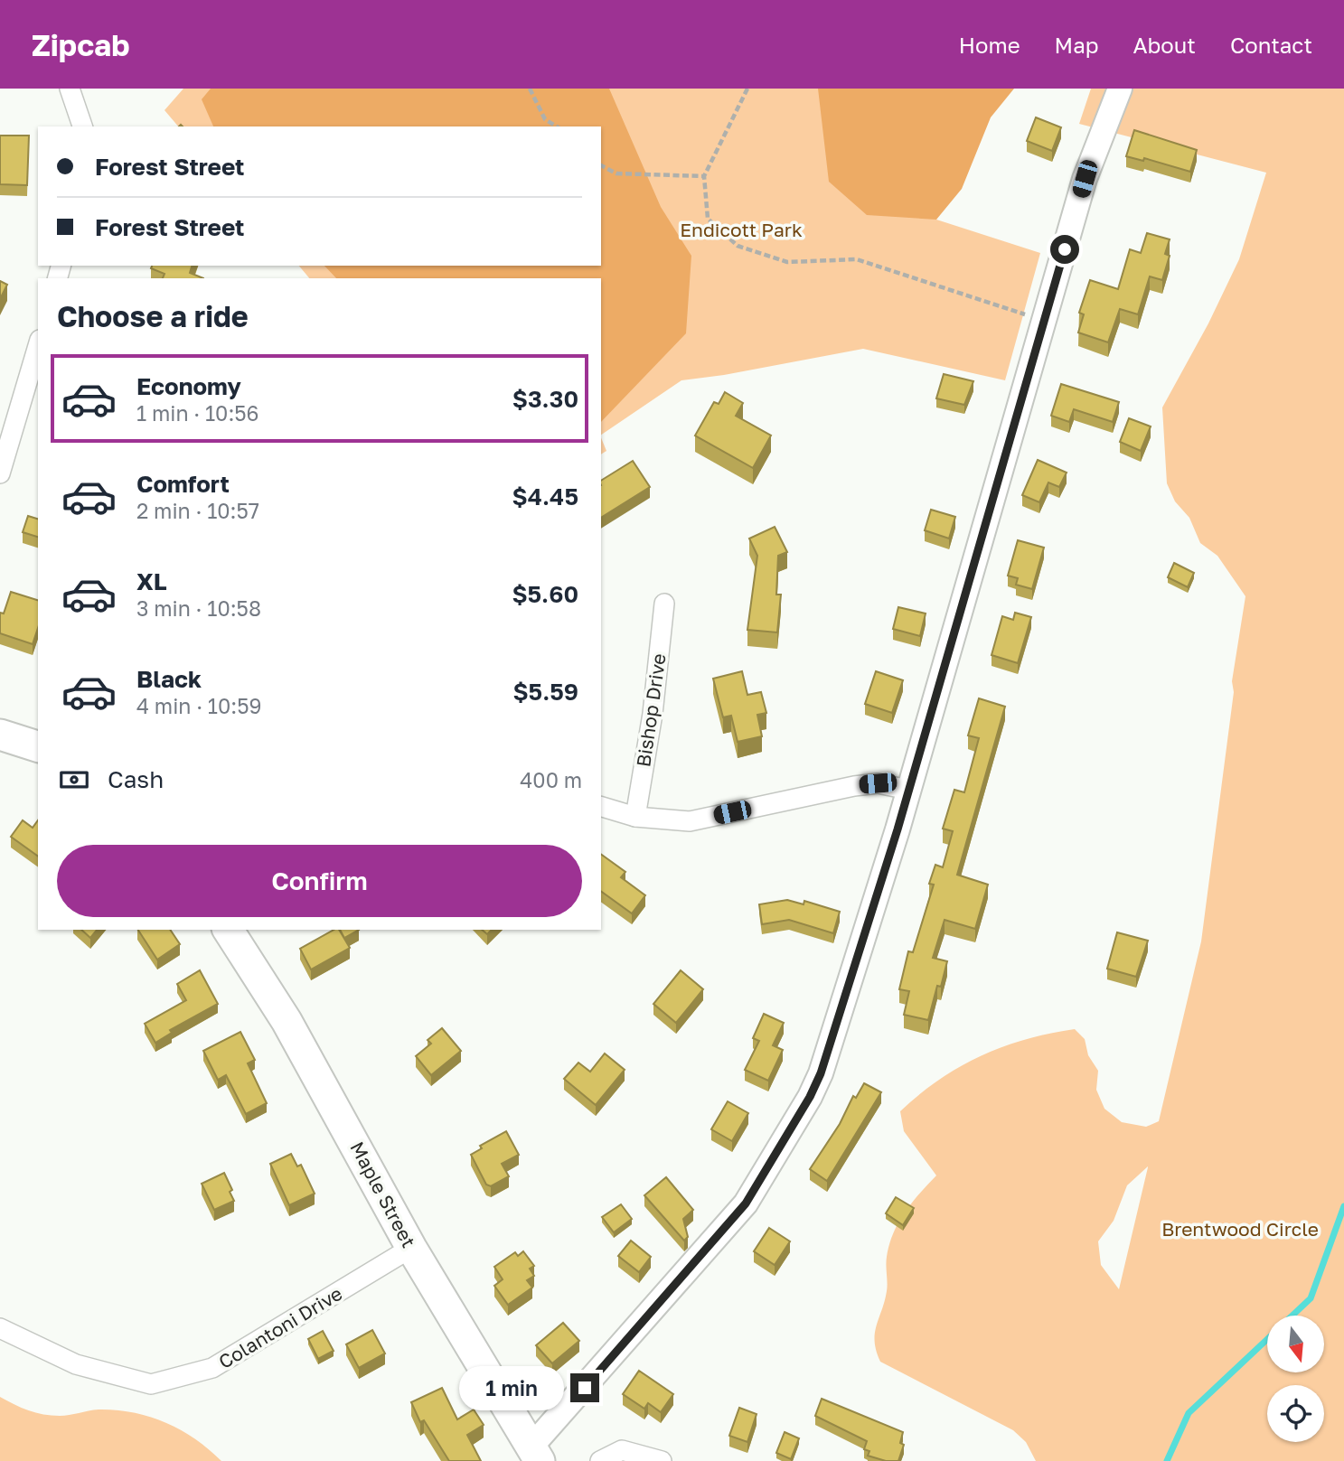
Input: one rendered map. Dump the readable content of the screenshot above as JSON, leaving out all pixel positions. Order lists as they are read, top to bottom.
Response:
{
  "streets": {
    "main road": ["Maple Street"],
    "street": ["Bishop Drive", "Colantoni Drive"]
  },
  "crossings": [
    ["Maple Street", "Colantoni Drive"]
  ],
  "parks": ["Endicott Park", "Brentwood Circle"],
  "north": "bottom",
  "page": {
    "header": "Zipcab",
    "nav": [
      "Home",
      "Map",
      "About",
      "Contact"
    ],
    "banner": ["Forest Street", "Forest Street"],
    "heading": "Choose a ride",
    "list": [
      {
        "name": "Economy",
        "note": "1 min · 10:56",
        "value": "$3.30"
      },
      {
        "name": "Comfort",
        "note": "2 min · 10:57",
        "value": "$4.45"
      },
      {
        "name": "XL",
        "note": "3 min · 10:58",
        "value": "$5.60"
      },
      {
        "name": "Black",
        "note": "4 min · 10:59",
        "value": "$5.59"
      }
    ],
    "pay": ["Cash", "400 m"],
    "buttons": "Confirm",
    "bubble": "1 min"
  }
}
